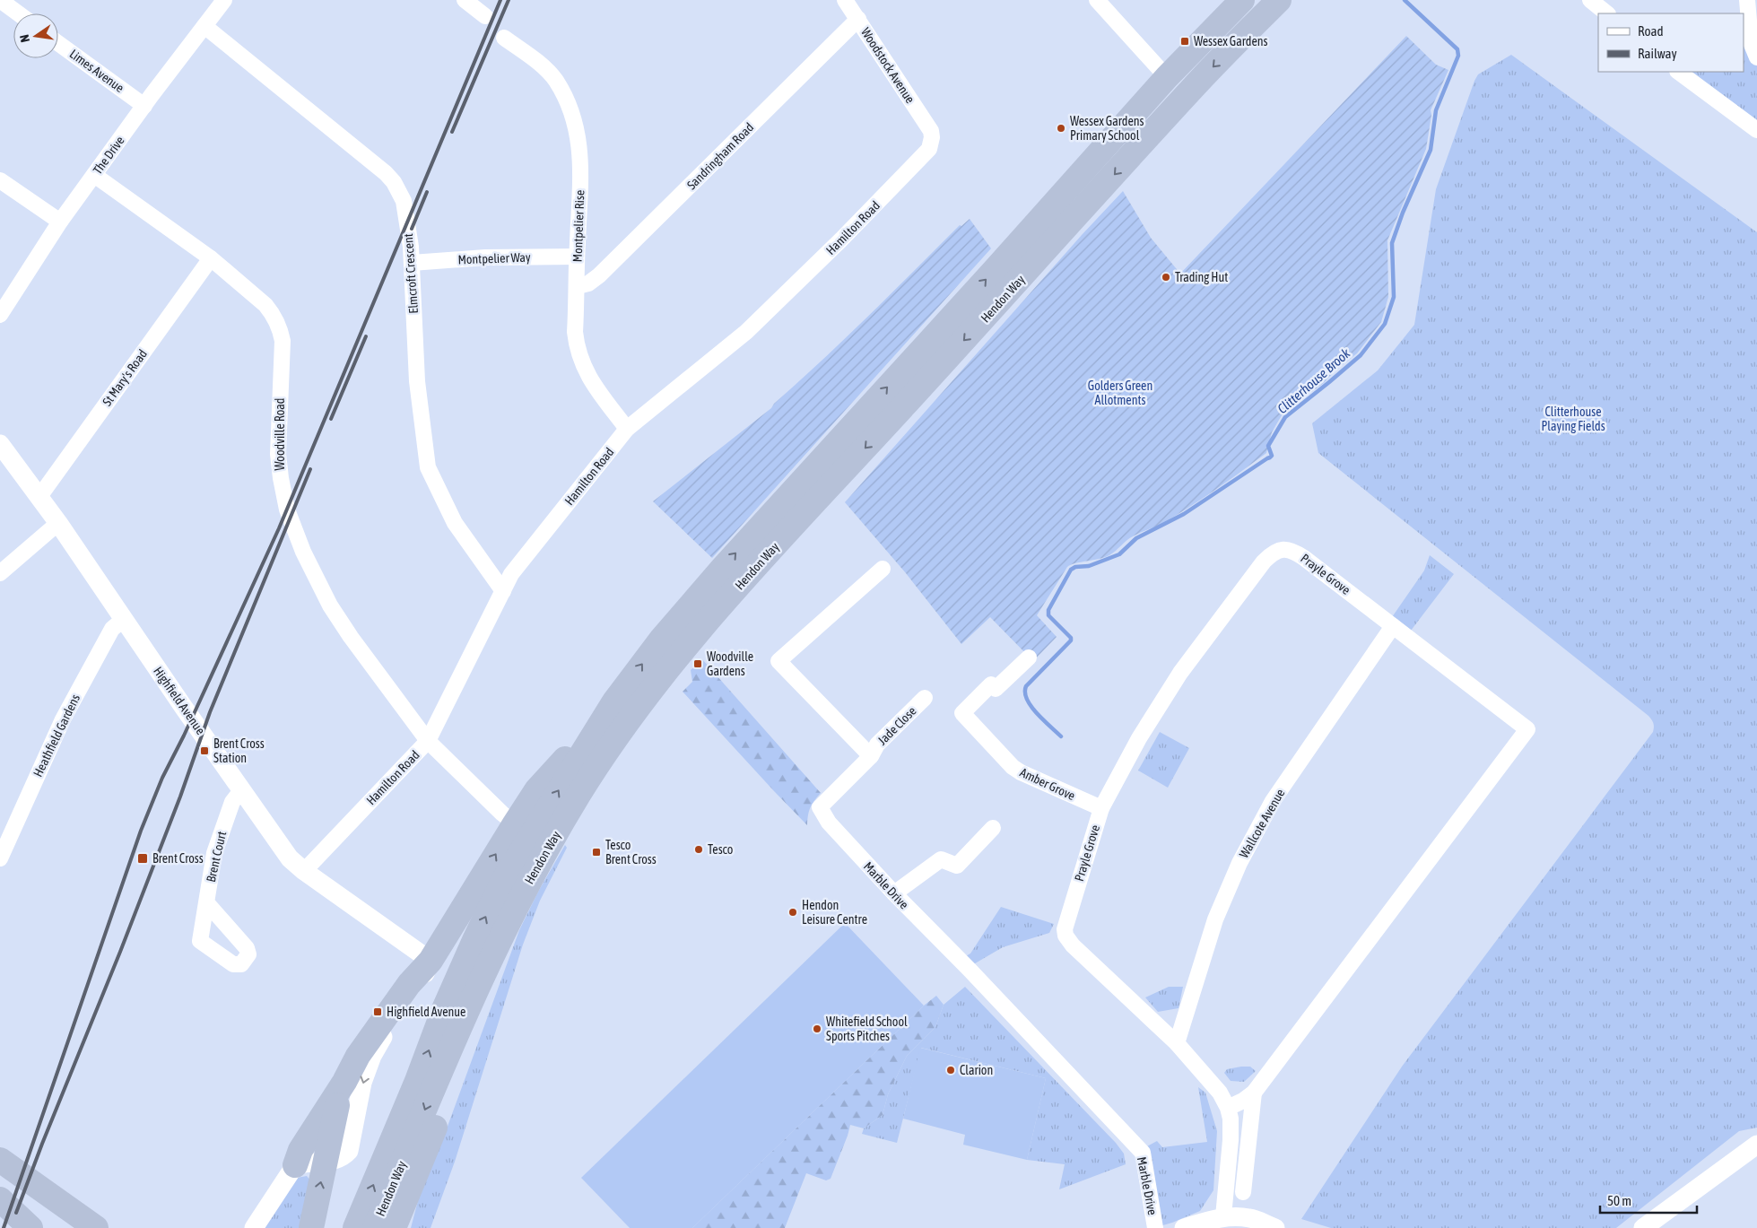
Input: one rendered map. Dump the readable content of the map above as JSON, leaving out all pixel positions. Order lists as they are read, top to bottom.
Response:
{
  "streets": {
    "highway": ["Hendon Way"],
    "street": [
      "Woodstock Avenue",
      "Limes Avenue",
      "The Drive",
      "Sandringham Road",
      "Montpelier Rise",
      "Hamilton Road",
      "Montpelier Way",
      "Elmcroft Crescent",
      "St Mary's Road",
      "Woodville Road",
      "Prayle Grove",
      "Highfield Avenue",
      "Jade Close",
      "Heathfield Gardens",
      "Amber Grove",
      "Wallcote Avenue",
      "Brent Court",
      "Marble Drive"
    ]
  },
  "crossings": [
    ["Woodstock Avenue", "Sandringham Road"],
    ["Woodstock Avenue", "Hamilton Road"],
    ["Limes Avenue", "The Drive"],
    ["The Drive", "Elmcroft Crescent"],
    ["The Drive", "Woodville Road"],
    ["Sandringham Road", "Montpelier Rise"],
    ["Montpelier Rise", "Hamilton Road"],
    ["Montpelier Rise", "Montpelier Way"],
    ["Hamilton Road", "Elmcroft Crescent"],
    ["Hamilton Road", "Woodville Road"],
    ["Hamilton Road", "Highfield Avenue"],
    ["Montpelier Way", "Elmcroft Crescent"],
    ["St Mary's Road", "Woodville Road"],
    ["St Mary's Road", "Highfield Avenue"],
    ["Prayle Grove", "Amber Grove"],
    ["Prayle Grove", "Wallcote Avenue"],
    ["Highfield Avenue", "Heathfield Gardens"],
    ["Highfield Avenue", "Brent Court"],
    ["Jade Close", "Marble Drive"]
  ],
  "water": ["Clitterhouse Brook"],
  "parks": ["Golders Green Allotments", "Clitterhouse Playing Fields"],
  "places": {
    "transit": [
      "Wessex Gardens",
      "Woodville Gardens",
      "Brent Cross Station",
      "Tesco Brent Cross",
      "Brent Cross",
      "Highfield Avenue"
    ],
    "other": [
      "Wessex Gardens Primary School",
      "Trading Hut",
      "Tesco",
      "Hendon Leisure Centre",
      "Whitefield School Sports Pitches",
      "Clarion"
    ]
  },
  "legend": ["Road", "Railway"],
  "scale_bar": "50 m",
  "north": "left"
}
